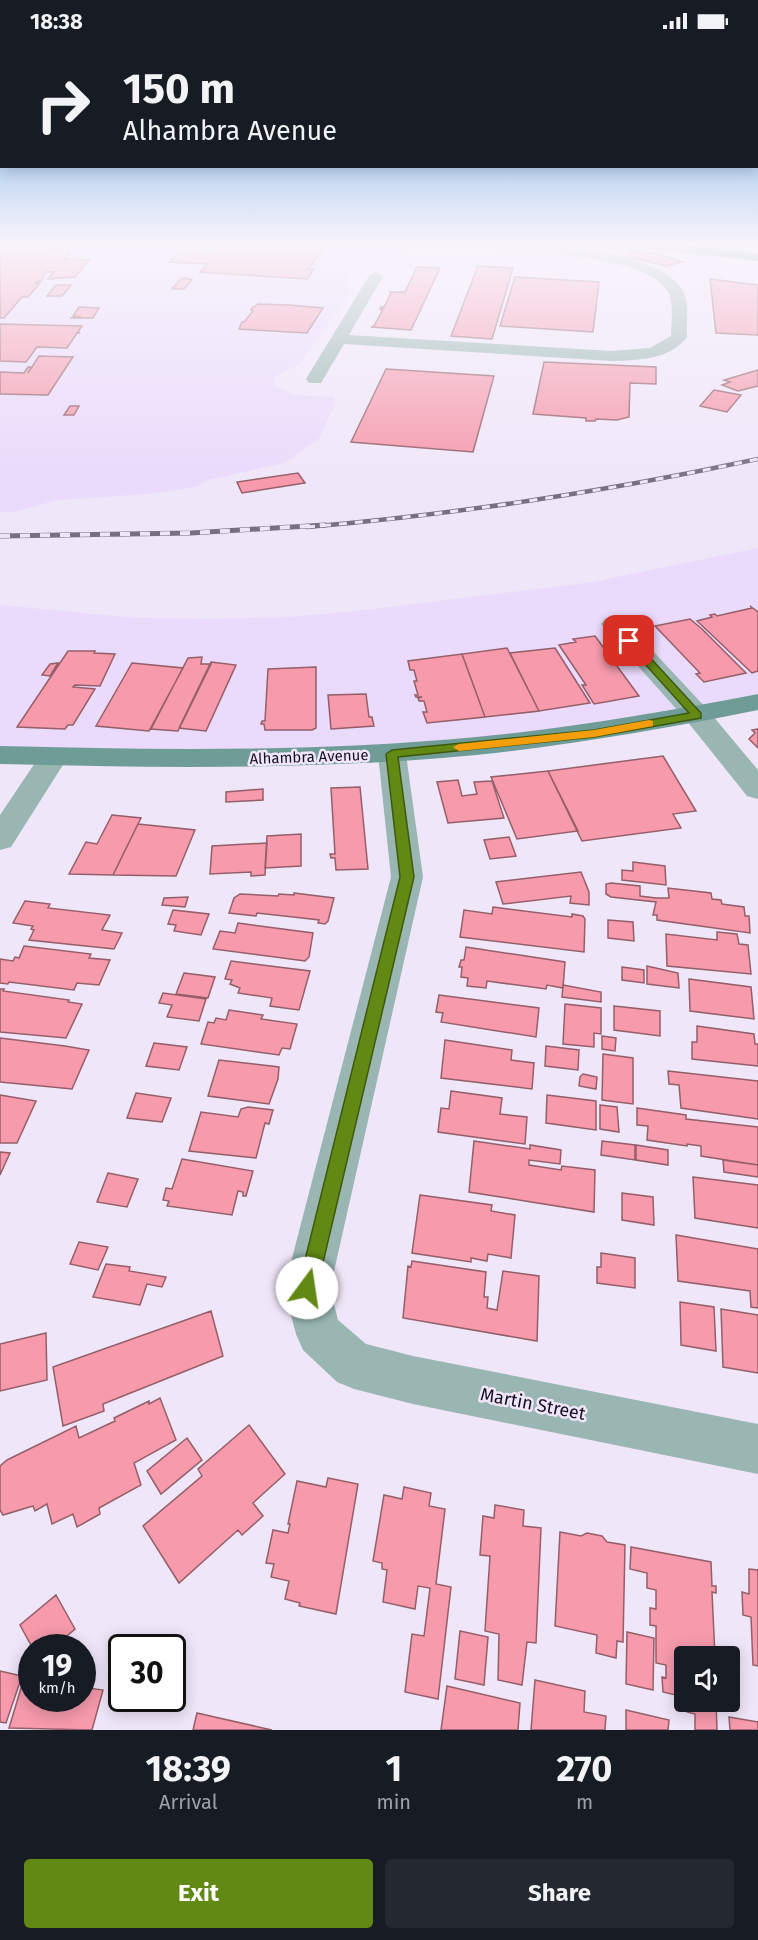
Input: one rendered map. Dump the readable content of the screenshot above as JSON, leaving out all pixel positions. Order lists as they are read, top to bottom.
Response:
{
  "streets": {
    "main road": ["Alhambra Avenue"],
    "street": ["Martin Street"]
  },
  "crossings": [
    ["Alhambra Avenue", "Martin Street"]
  ],
  "page": {
    "status": "18:38",
    "turn": ["150 m", "Alhambra Avenue"],
    "speed": "19 km/h",
    "limit": "30",
    "eta": [
      "18:39",
      "Arrival",
      "1",
      "min",
      "270",
      "m"
    ],
    "buttons": ["Exit", "Share"]
  }
}
